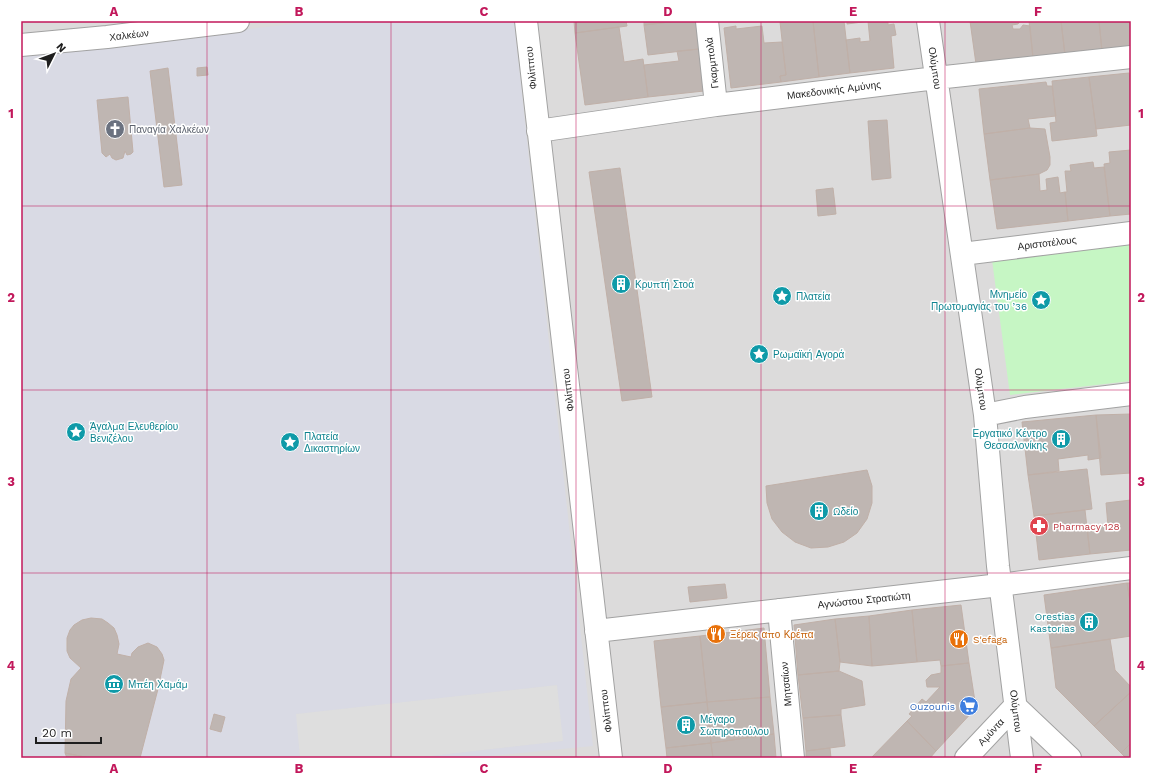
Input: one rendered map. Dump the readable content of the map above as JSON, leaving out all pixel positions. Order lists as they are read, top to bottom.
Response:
{
  "streets": {
    "street": [
      "Χαλκέων",
      "Γκαρμπολά",
      "Φιλίππου",
      "Ολύμπου",
      "Μακεδονικής Αμύνης",
      "Αριστοτέλους",
      "Αγνώστου Στρατιώτη",
      "Μητσαίων",
      "Αμύντα"
    ]
  },
  "crossings": [
    ["Γκαρμπολά", "Μακεδονικής Αμύνης"],
    ["Φιλίππου", "Μακεδονικής Αμύνης"],
    ["Φιλίππου", "Αγνώστου Στρατιώτη"],
    ["Ολύμπου", "Μακεδονικής Αμύνης"],
    ["Ολύμπου", "Αριστοτέλους"],
    ["Ολύμπου", "Αγνώστου Στρατιώτη"],
    ["Ολύμπου", "Αμύντα"],
    ["Αγνώστου Στρατιώτη", "Μητσαίων"]
  ],
  "places": {
    "church": ["Παναγία Χαλκέων"],
    "building": [
      "Κρυπτή Στοά",
      "Εργατικό Κέντρο Θεσσαλονίκης",
      "Ωδείο",
      "Orestias Kastorias",
      "Μέγαρο Σωτηροπούλου"
    ],
    "place": [
      "Πλατεία",
      "Μνημείο Πρωτομαγιάς του ’36",
      "Ρωμαϊκή Αγορά",
      "Άγαλμα Ελευθερίου Βενιζέλου",
      "Πλατεία Δικαστηρίων"
    ],
    "pharmacy": ["Pharmacy 128"],
    "restaurant": ["Ξέρεις απο Κρέπα", "S'efaga"],
    "museum": ["Μπέη Χαμάμ"],
    "supermarket": ["Ouzounis"]
  },
  "scale_bar": "20 m",
  "north": "top right",
  "grid": {
    "columns": [
      "A",
      "B",
      "C",
      "D",
      "E",
      "F"
    ],
    "rows": [
      "1",
      "2",
      "3",
      "4"
    ]
  }
}
